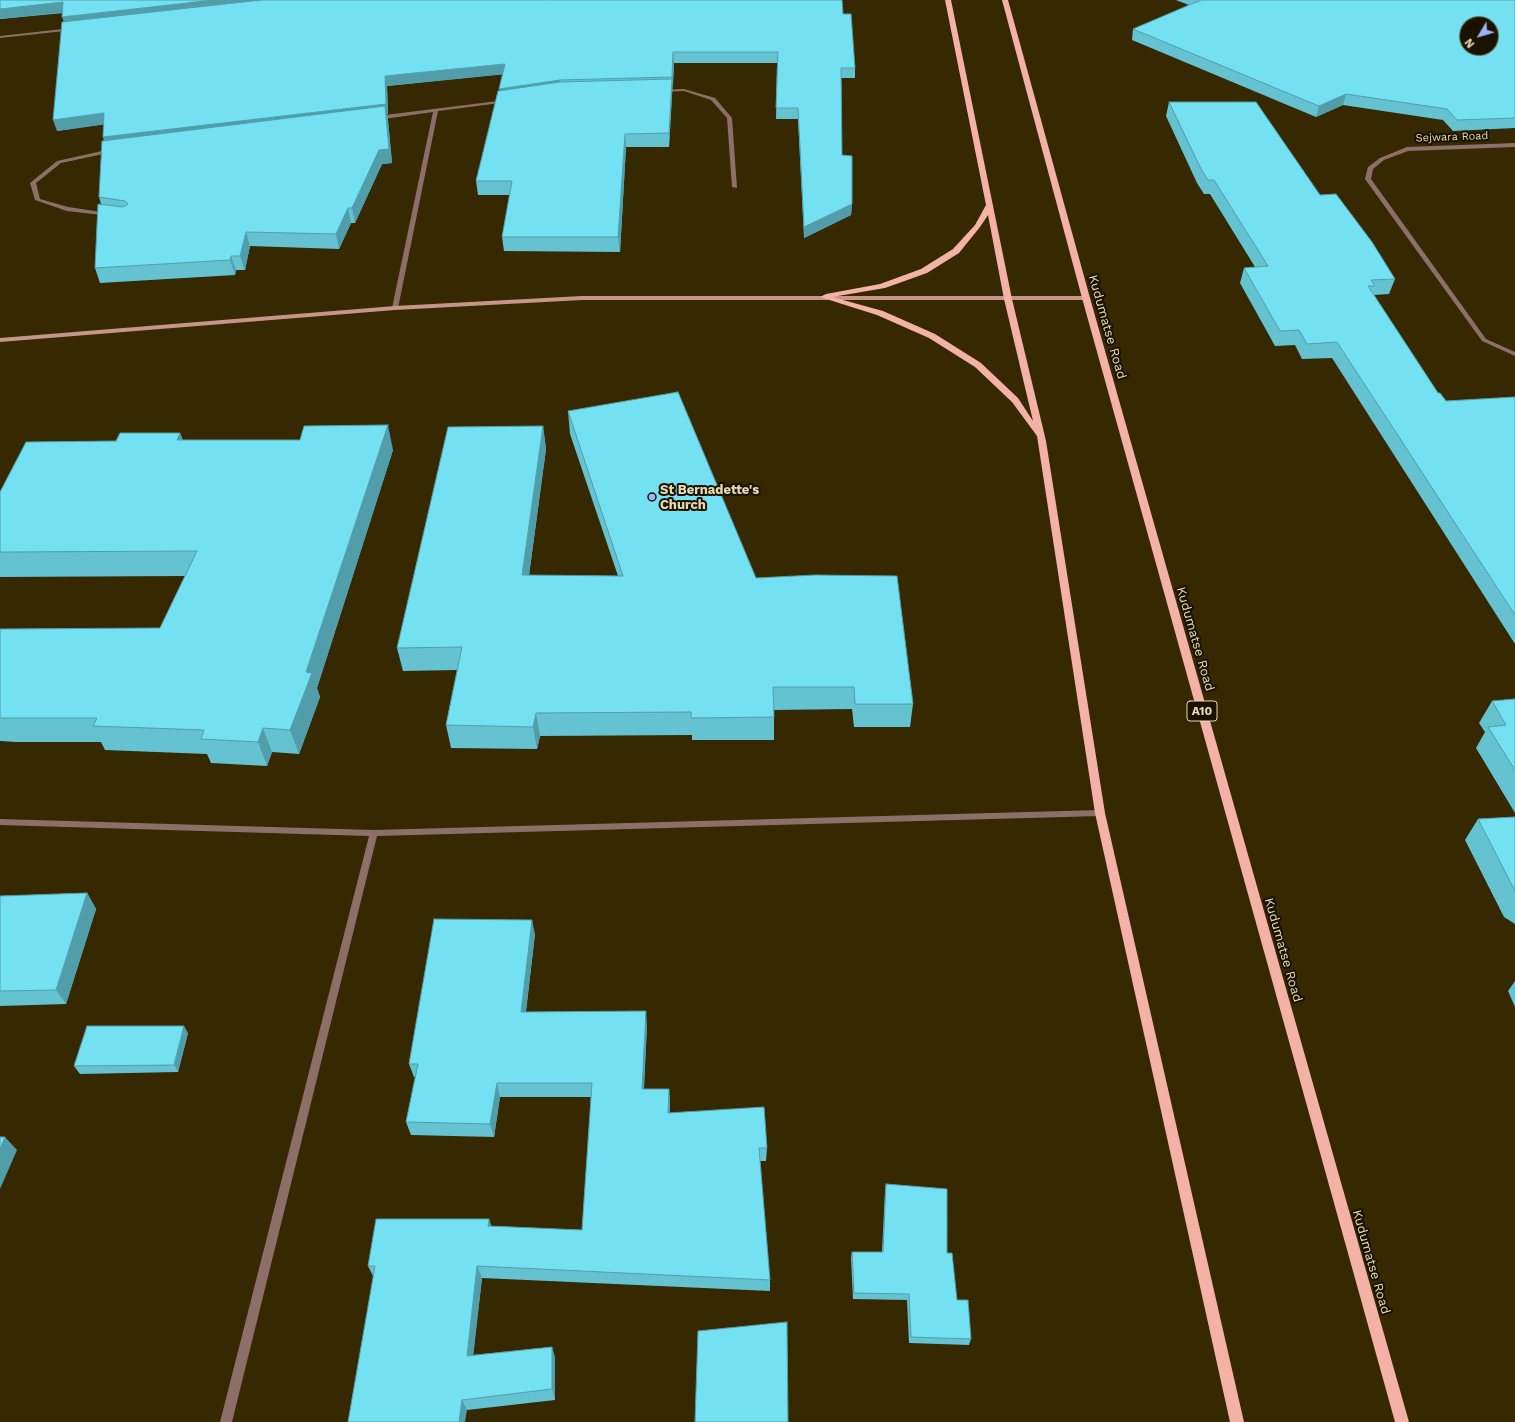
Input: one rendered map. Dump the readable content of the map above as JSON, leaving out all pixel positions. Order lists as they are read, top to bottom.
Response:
{
  "streets": {
    "main road": ["Kudumatse Road", "A10"],
    "street": ["Sejwara Road"]
  },
  "places": ["St Bernadette's Church"],
  "north": "bottom left"
}
